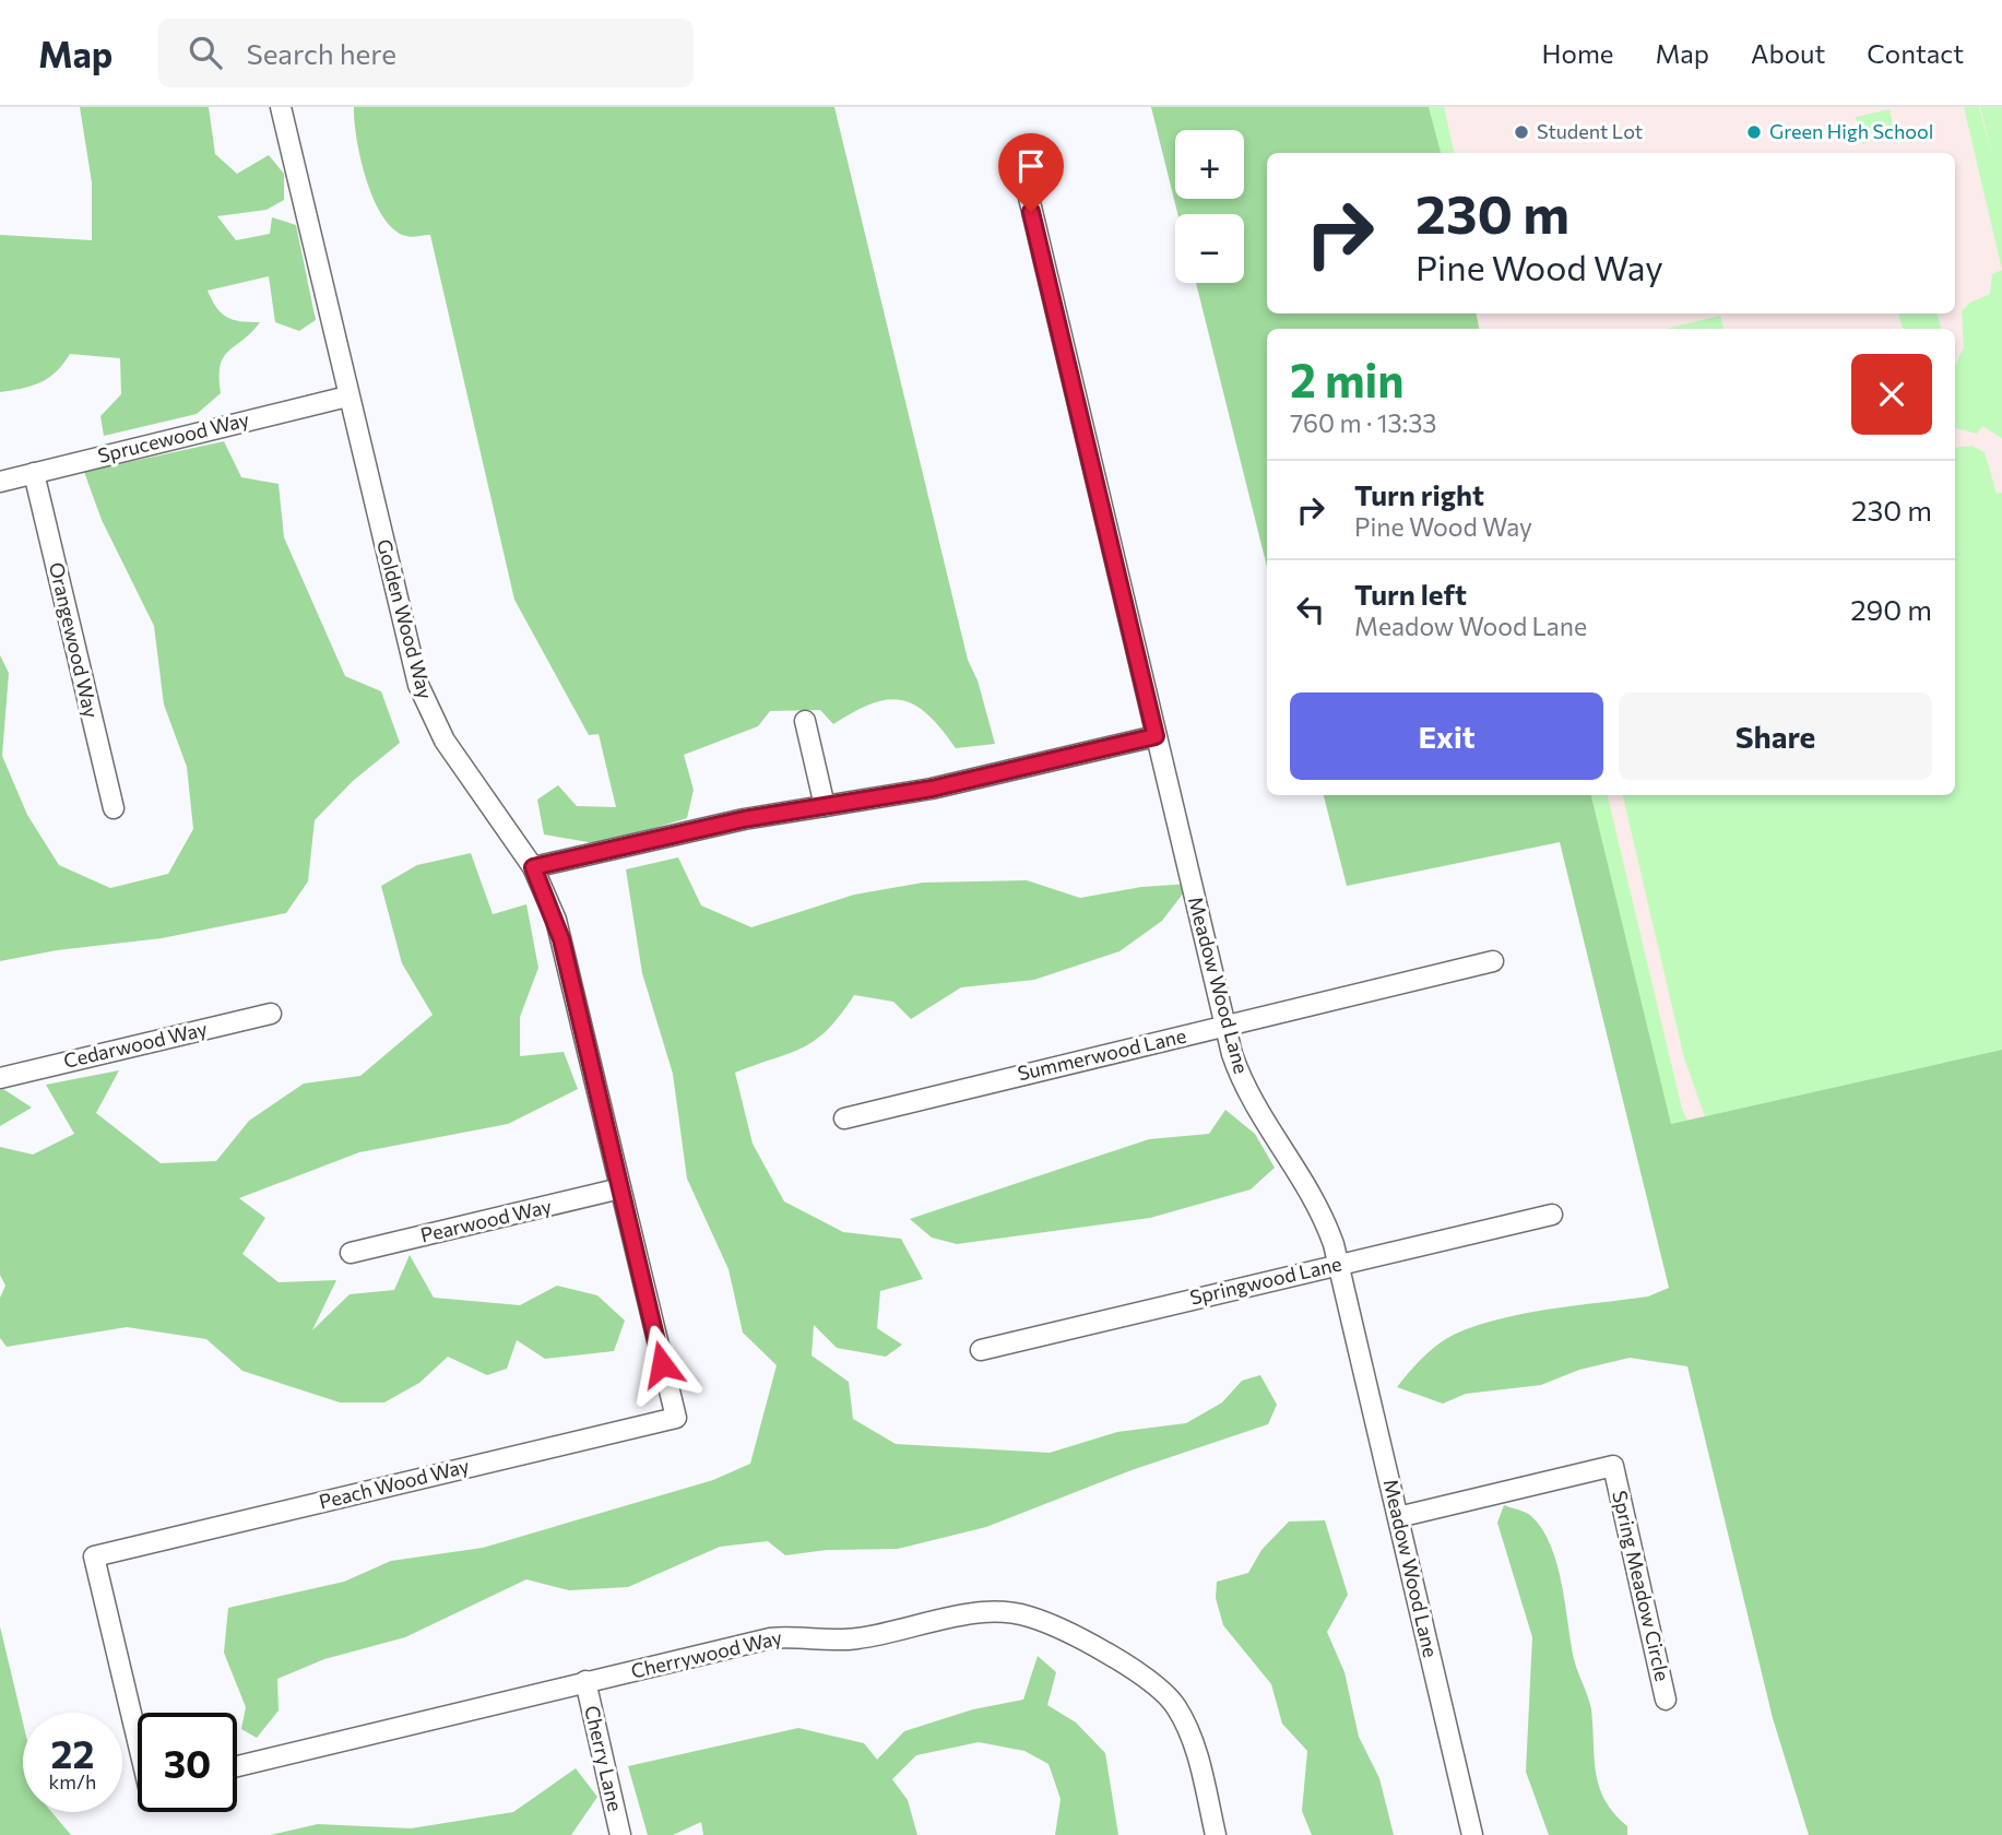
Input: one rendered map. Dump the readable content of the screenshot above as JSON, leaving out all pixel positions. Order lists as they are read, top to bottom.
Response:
{
  "streets": {
    "street": [
      "Sprucewood Way",
      "Golden Wood Way",
      "Orangewood Way",
      "Meadow Wood Lane",
      "Cedarwood Way",
      "Summerwood Lane",
      "Pearwood Way",
      "Springwood Lane",
      "Peach Wood Way",
      "Spring Meadow Circle",
      "Cherrywood Way",
      "Cherry Lane"
    ]
  },
  "crossings": [
    ["Sprucewood Way", "Golden Wood Way"],
    ["Sprucewood Way", "Orangewood Way"],
    ["Golden Wood Way", "Pearwood Way"],
    ["Golden Wood Way", "Peach Wood Way"],
    ["Meadow Wood Lane", "Summerwood Lane"],
    ["Meadow Wood Lane", "Springwood Lane"],
    ["Meadow Wood Lane", "Spring Meadow Circle"],
    ["Cherrywood Way", "Cherry Lane"]
  ],
  "places": ["Student Lot", "Green High School"],
  "page": {
    "header": "Map",
    "search": "Search here",
    "nav": [
      "Home",
      "Map",
      "About",
      "Contact"
    ],
    "map_buttons": ["+", "−"],
    "turn": ["230 m", "Pine Wood Way"],
    "heading": ["2 min", "760 m · 13:33"],
    "list": [
      {
        "name": "Turn right",
        "note": "Pine Wood Way",
        "value": "230 m"
      },
      {
        "name": "Turn left",
        "note": "Meadow Wood Lane",
        "value": "290 m"
      }
    ],
    "buttons": ["Exit", "Share"],
    "speed": "22 km/h",
    "limit": "30"
  }
}
